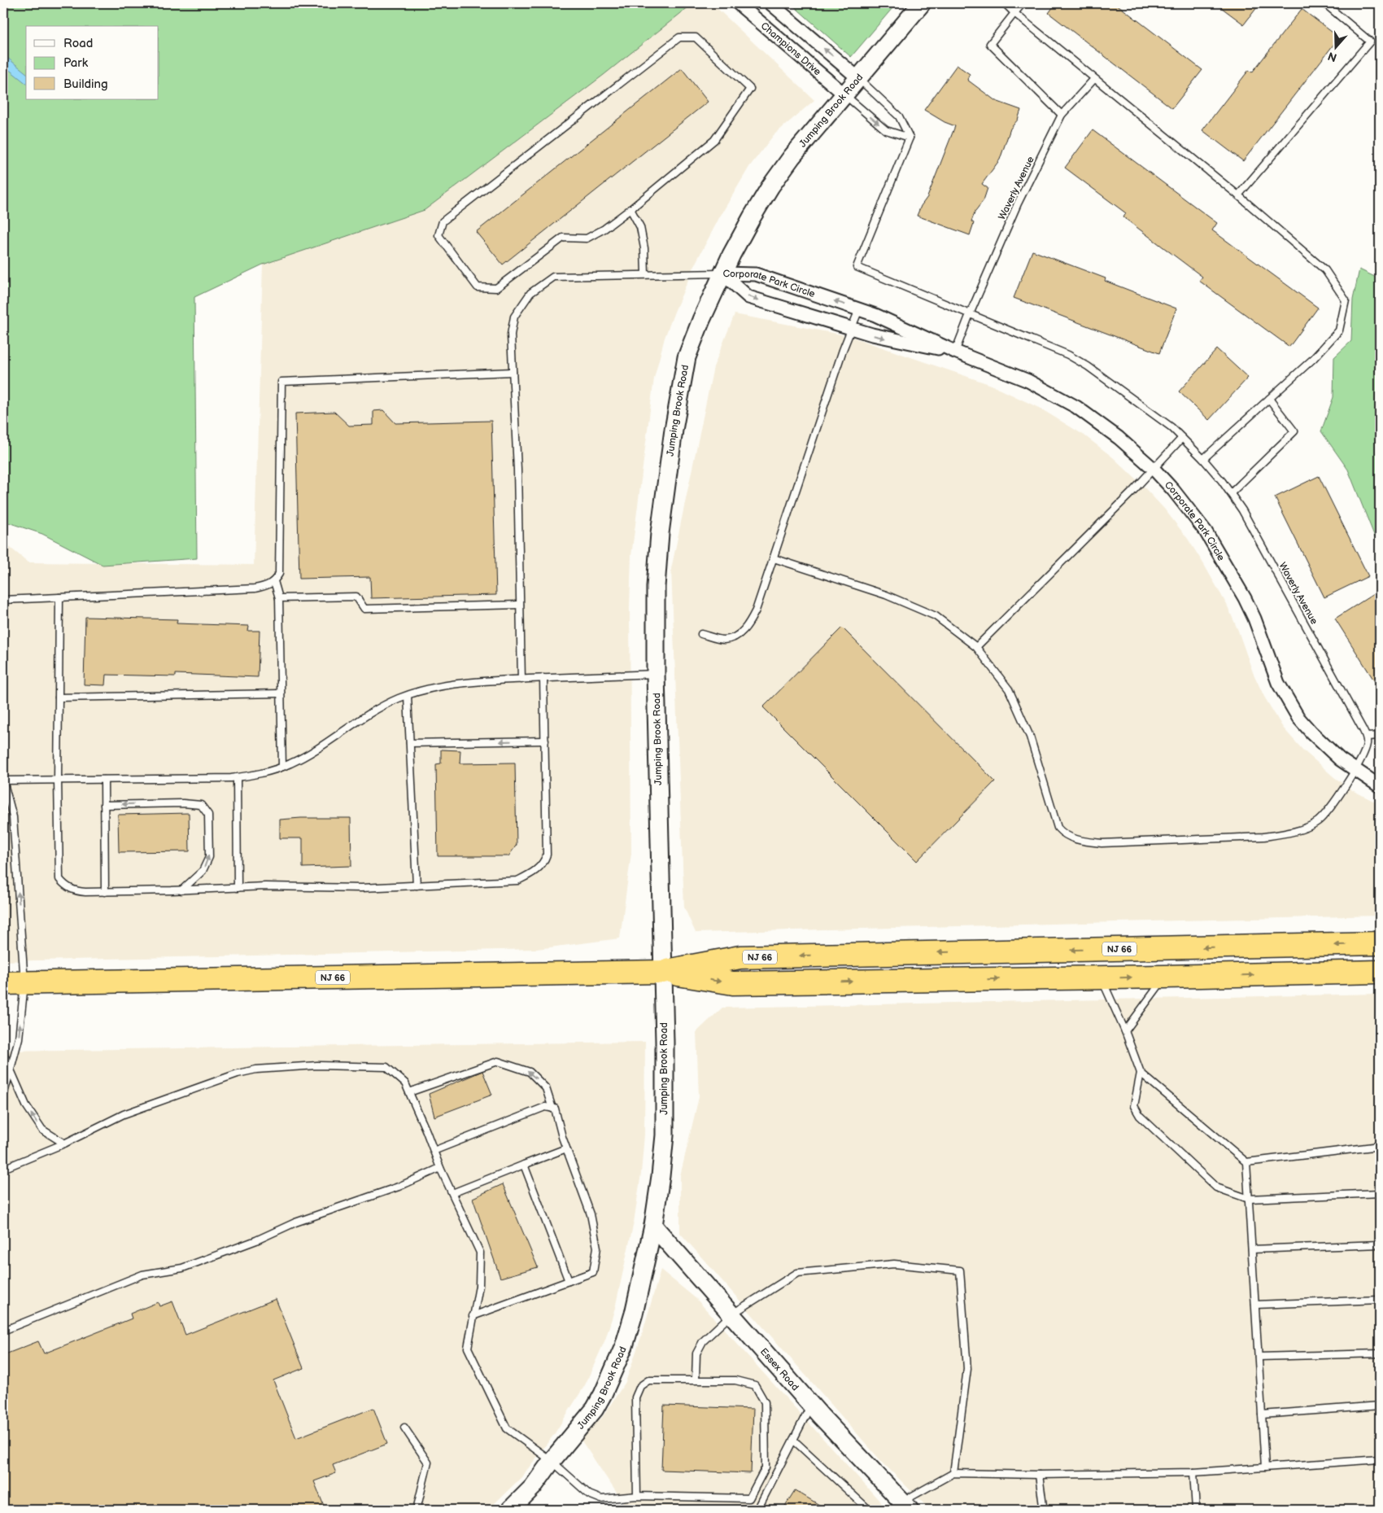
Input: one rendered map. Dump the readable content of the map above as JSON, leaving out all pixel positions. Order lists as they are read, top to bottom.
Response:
{
  "streets": {
    "highway": ["NJ 66"],
    "street": [
      "Champions Drive",
      "Jumping Brook Road",
      "Corporate Park Circle",
      "Essex Road"
    ],
    "lane": ["Waverly Avenue"]
  },
  "crossings": [
    ["Champions Drive", "Jumping Brook Road"],
    ["Jumping Brook Road", "Corporate Park Circle"],
    ["Jumping Brook Road", "NJ 66"],
    ["Jumping Brook Road", "Essex Road"],
    ["Waverly Avenue", "Corporate Park Circle"]
  ],
  "legend": ["Road", "Park", "Building"],
  "north": "bottom"
}
